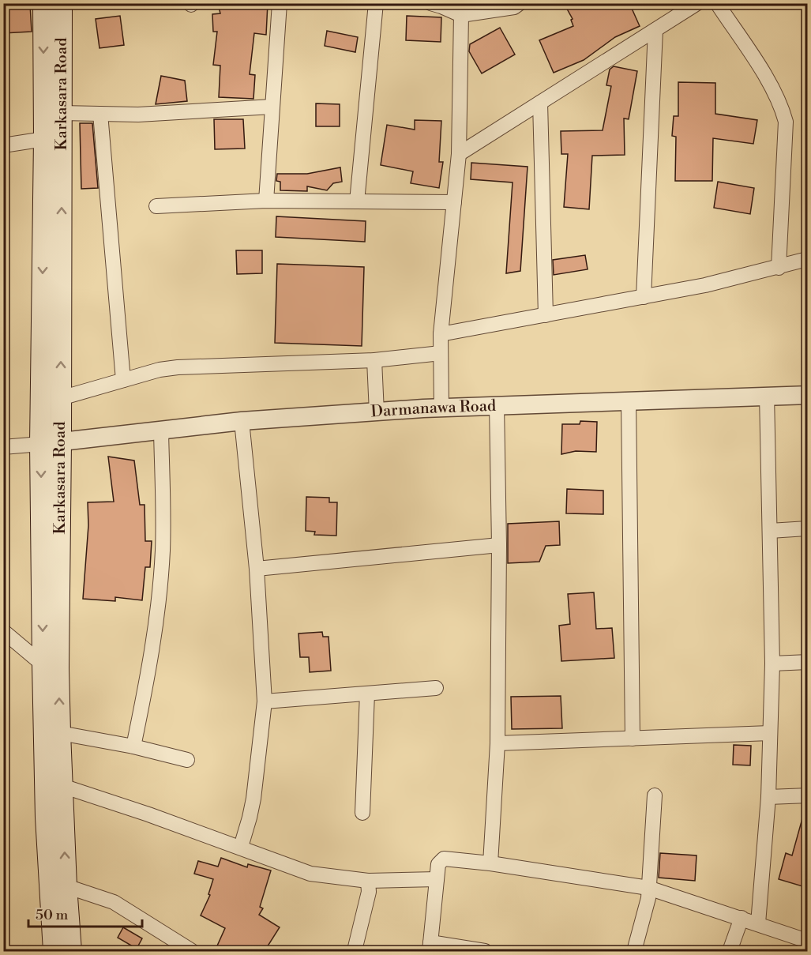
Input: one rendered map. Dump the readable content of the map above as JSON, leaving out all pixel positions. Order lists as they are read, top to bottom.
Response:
{
  "streets": {
    "main road": ["Karkasara Road"],
    "street": ["Darmanawa Road"]
  },
  "crossings": [
    ["Karkasara Road", "Darmanawa Road"]
  ],
  "scale_bar": "50 m"
}
